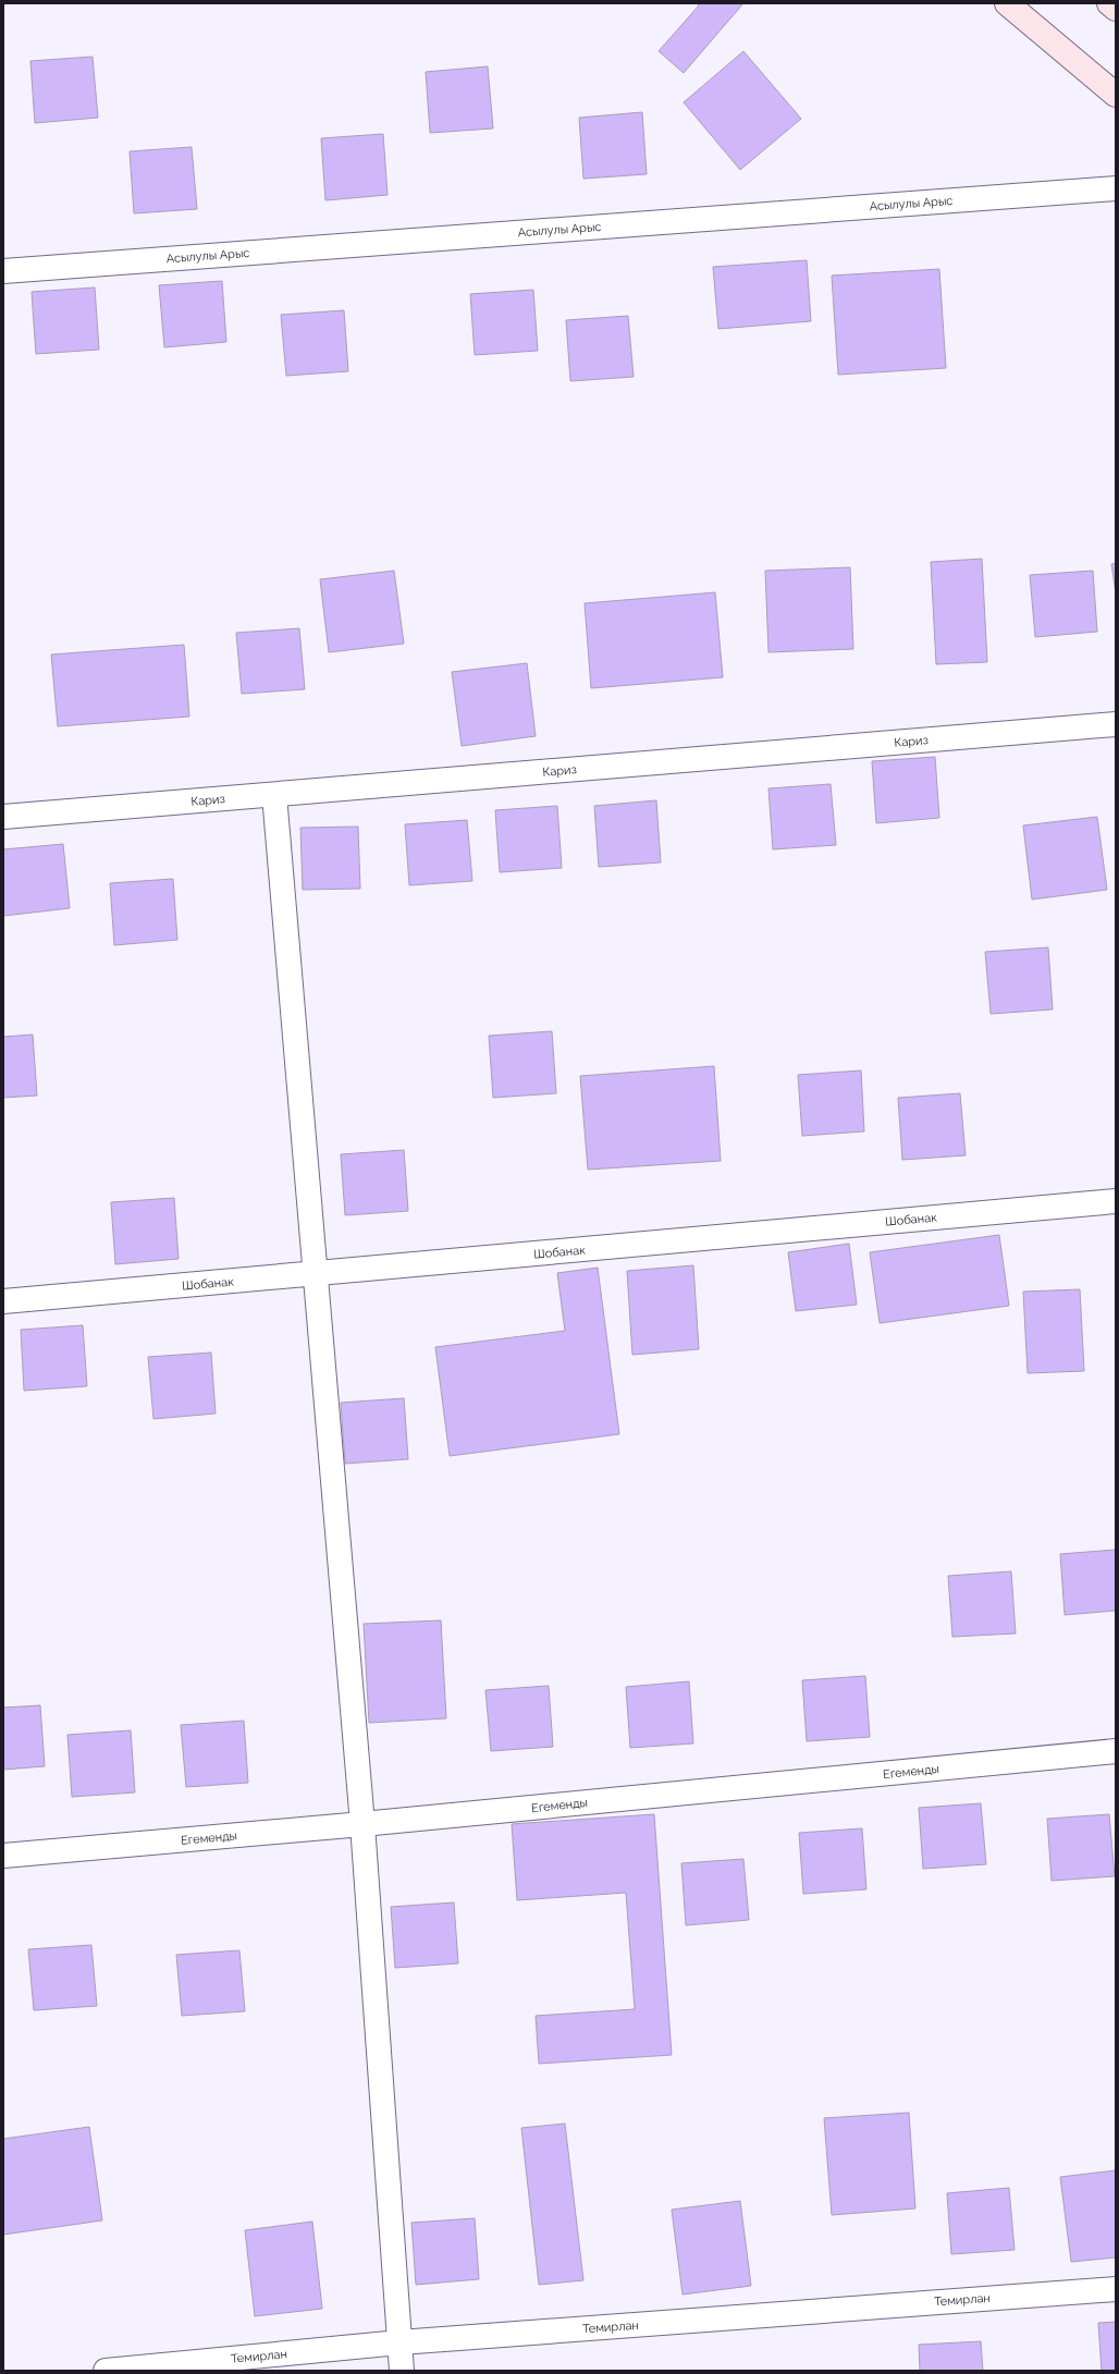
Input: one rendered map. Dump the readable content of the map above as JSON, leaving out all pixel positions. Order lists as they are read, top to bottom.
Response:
{
  "streets": {
    "street": [
      "Асылулы Арыс",
      "Кариз",
      "Шобанак",
      "Егеменды",
      "Темирлан"
    ]
  }
}
